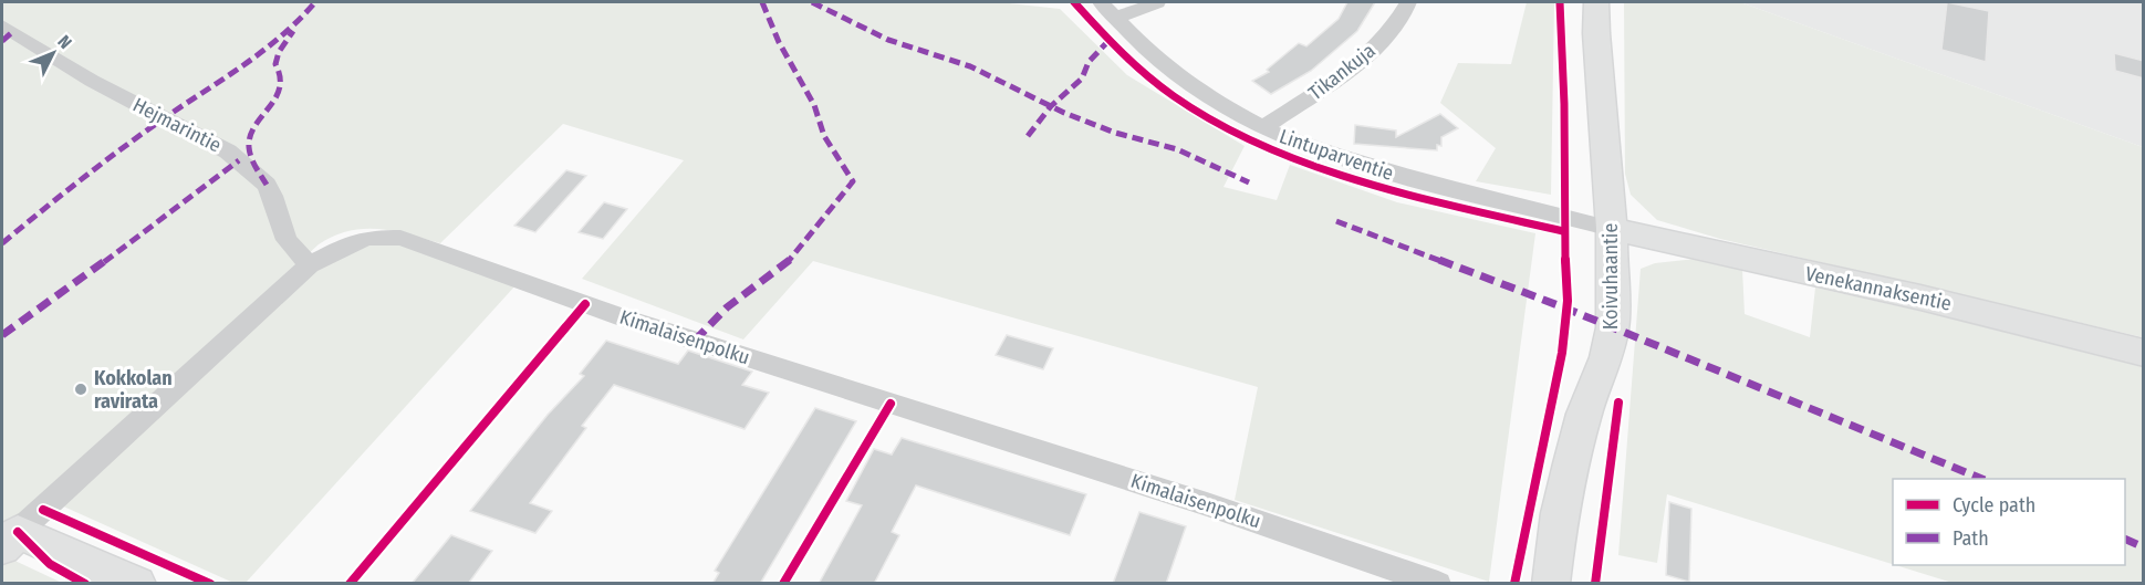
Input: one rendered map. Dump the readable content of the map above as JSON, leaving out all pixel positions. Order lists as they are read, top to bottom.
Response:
{
  "streets": {
    "street": [
      "Tikankuja",
      "Hejmarintie",
      "Lintuparventie",
      "Koivuhaantie",
      "Venekannaksentie",
      "Kimalaisenpolku"
    ]
  },
  "crossings": [
    ["Tikankuja", "Lintuparventie"],
    ["Hejmarintie", "Kimalaisenpolku"],
    ["Lintuparventie", "Koivuhaantie"],
    ["Lintuparventie", "Venekannaksentie"],
    ["Koivuhaantie", "Venekannaksentie"]
  ],
  "places": ["Kokkolan ravirata"],
  "legend": ["Cycle path", "Path"],
  "north": "top right"
}
